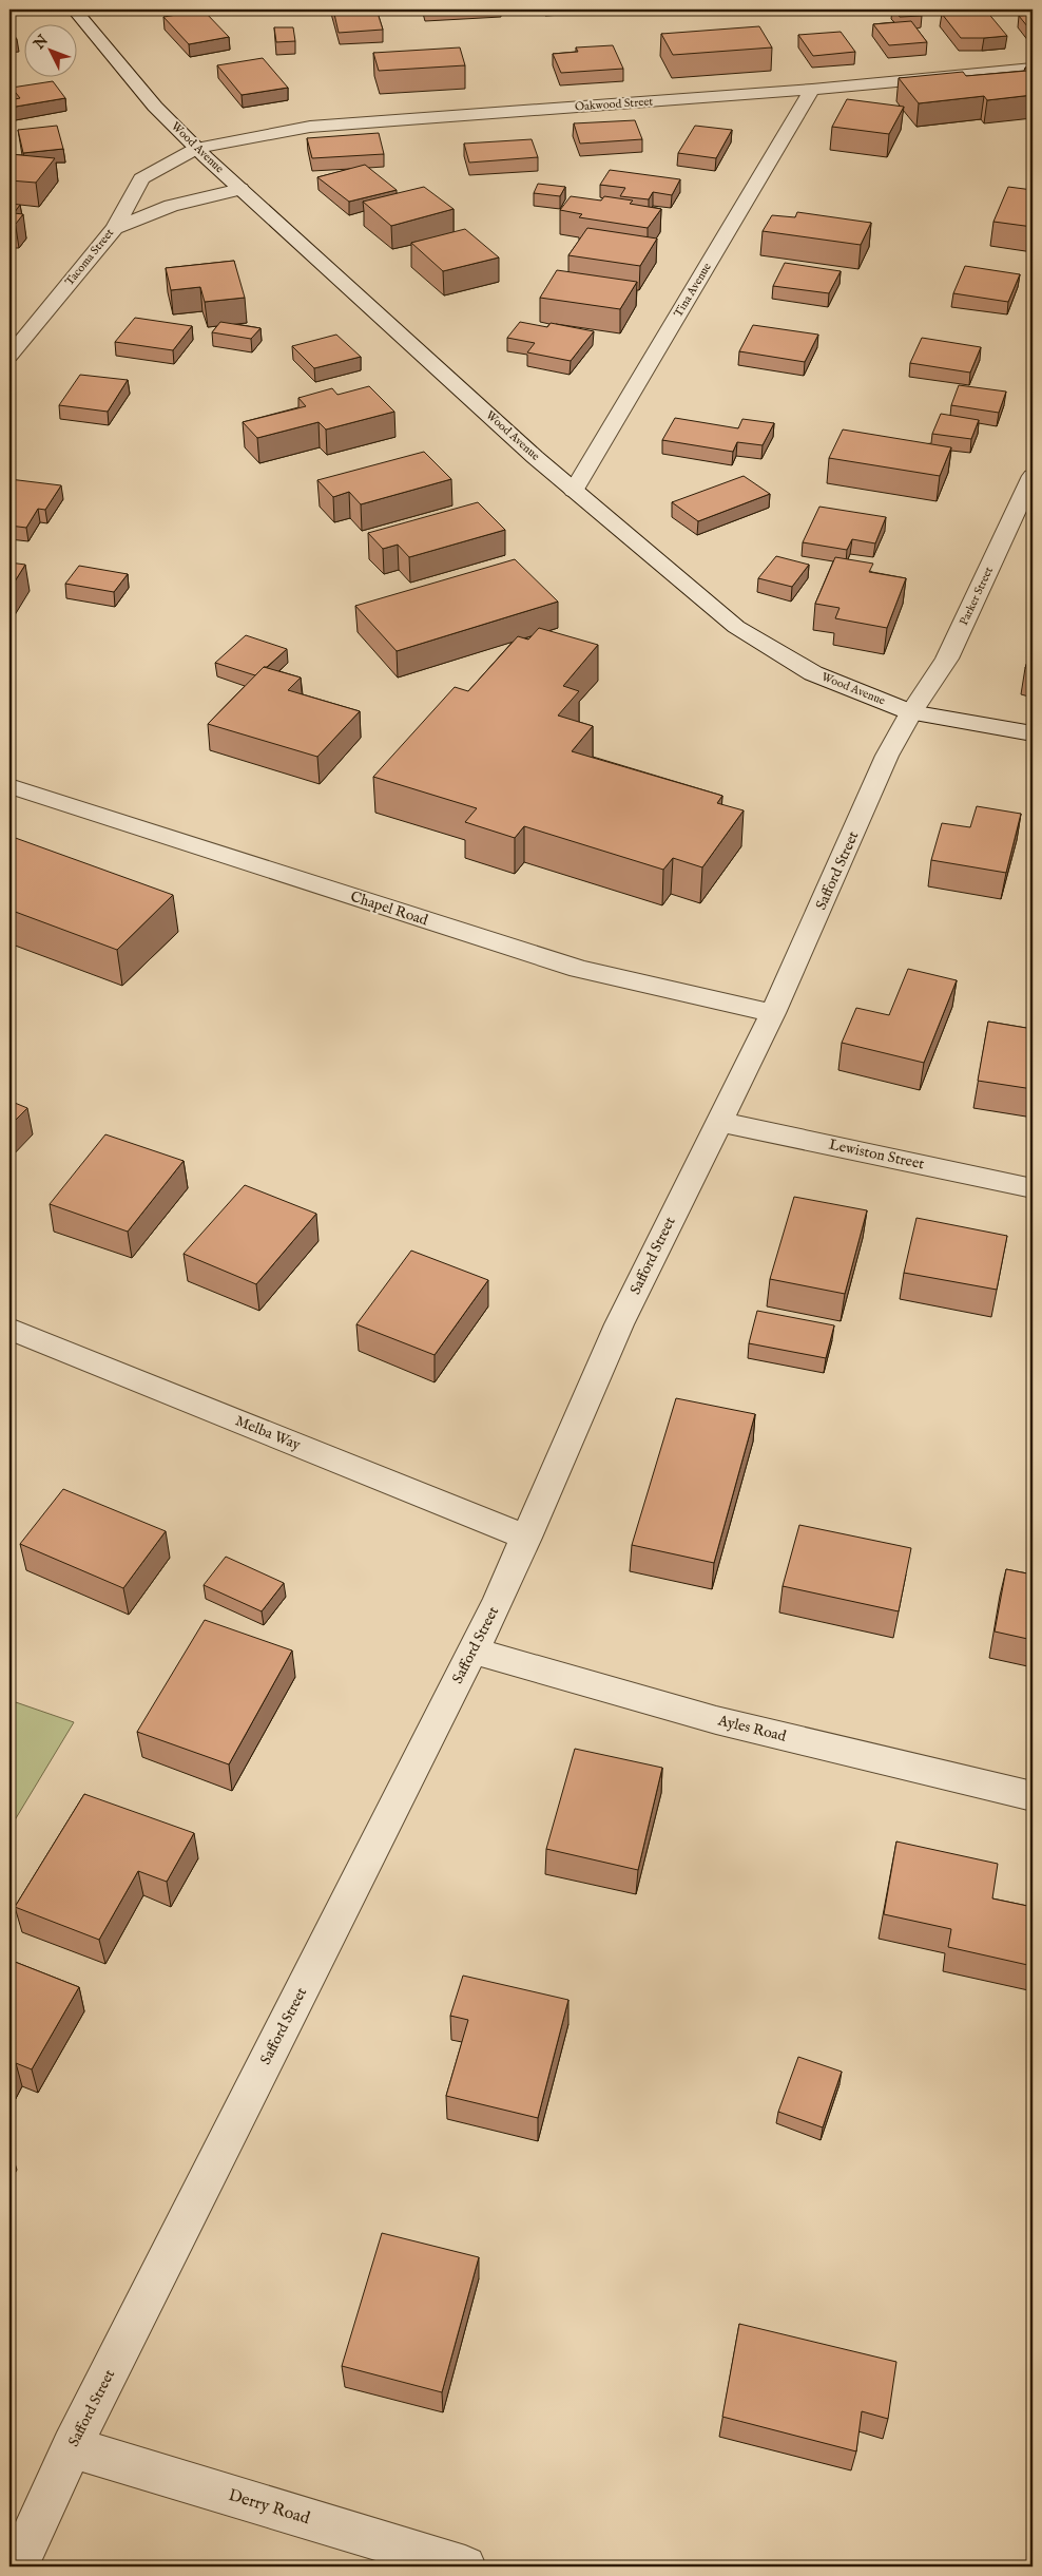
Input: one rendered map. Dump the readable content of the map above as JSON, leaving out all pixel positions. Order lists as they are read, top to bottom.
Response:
{
  "streets": {
    "street": [
      "Oakwood Street",
      "Wood Avenue",
      "Tacoma Street",
      "Tina Avenue",
      "Parker Street",
      "Safford Street",
      "Chapel Road",
      "Lewiston Street",
      "Melba Way",
      "Ayles Road",
      "Derry Road"
    ]
  },
  "crossings": [
    ["Oakwood Street", "Wood Avenue"],
    ["Oakwood Street", "Tacoma Street"],
    ["Oakwood Street", "Tina Avenue"],
    ["Wood Avenue", "Tacoma Street"],
    ["Wood Avenue", "Tina Avenue"],
    ["Wood Avenue", "Parker Street"],
    ["Wood Avenue", "Safford Street"],
    ["Parker Street", "Safford Street"],
    ["Safford Street", "Chapel Road"],
    ["Safford Street", "Lewiston Street"],
    ["Safford Street", "Melba Way"],
    ["Safford Street", "Ayles Road"],
    ["Safford Street", "Derry Road"]
  ],
  "north": "top left"
}
